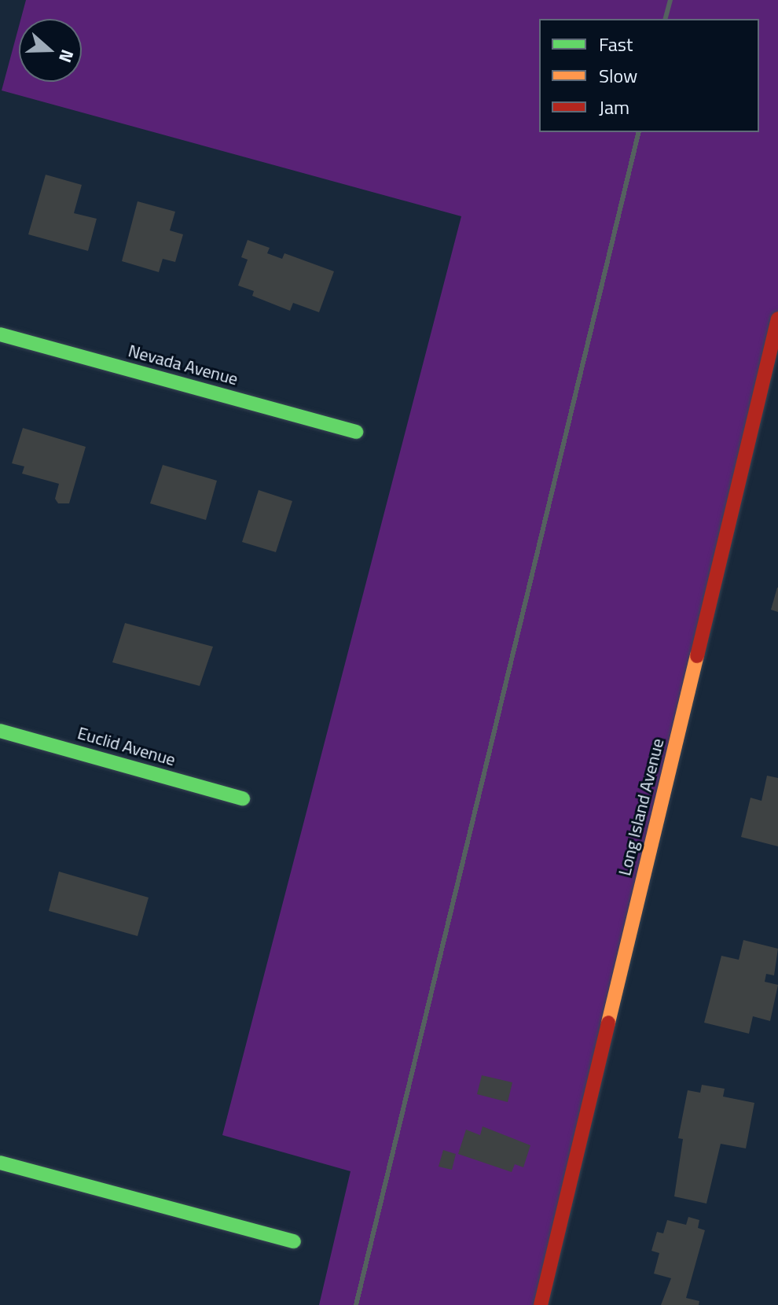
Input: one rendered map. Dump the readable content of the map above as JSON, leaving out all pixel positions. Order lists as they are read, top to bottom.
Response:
{
  "streets": {
    "street": ["Nevada Avenue", "Euclid Avenue", "Long Island Avenue"]
  },
  "legend": ["Fast", "Slow", "Jam"],
  "north": "right"
}
